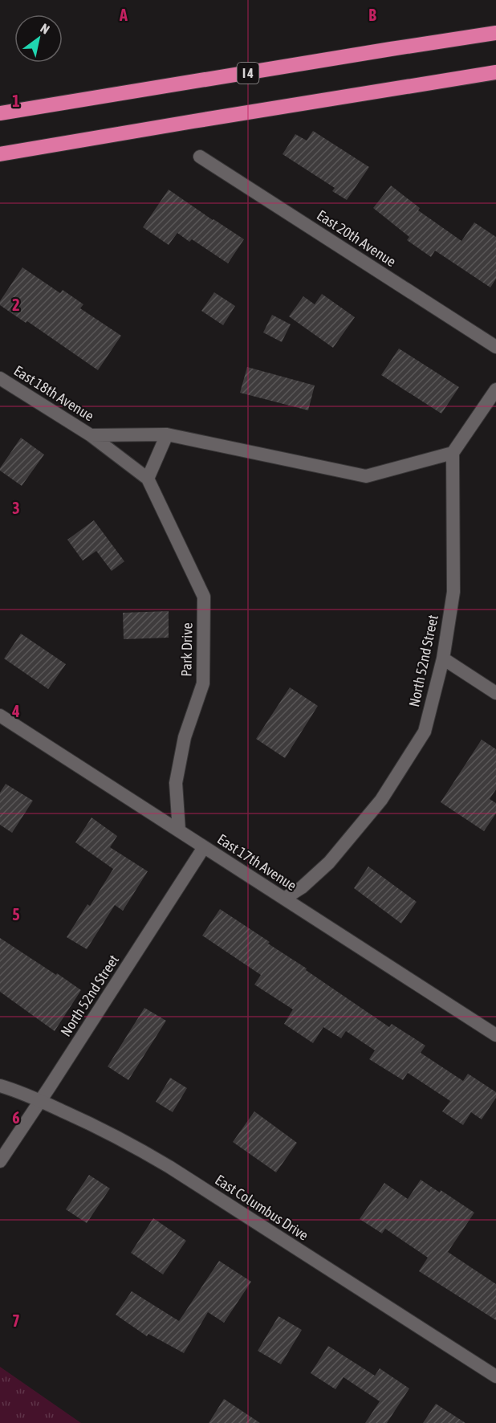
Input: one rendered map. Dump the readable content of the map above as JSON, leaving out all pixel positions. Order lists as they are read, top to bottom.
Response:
{
  "streets": {
    "highway": ["I 4"],
    "street": [
      "East 20th Avenue",
      "East 18th Avenue",
      "Park Drive",
      "North 52nd Street",
      "East 17th Avenue",
      "East Columbus Drive"
    ]
  },
  "crossings": [
    ["East 18th Avenue", "Park Drive"],
    ["Park Drive", "East 17th Avenue"],
    ["North 52nd Street", "East 17th Avenue"],
    ["North 52nd Street", "East Columbus Drive"]
  ],
  "north": "top right",
  "grid": {
    "columns": ["A", "B"],
    "rows": [
      "1",
      "2",
      "3",
      "4",
      "5",
      "6",
      "7"
    ]
  }
}
